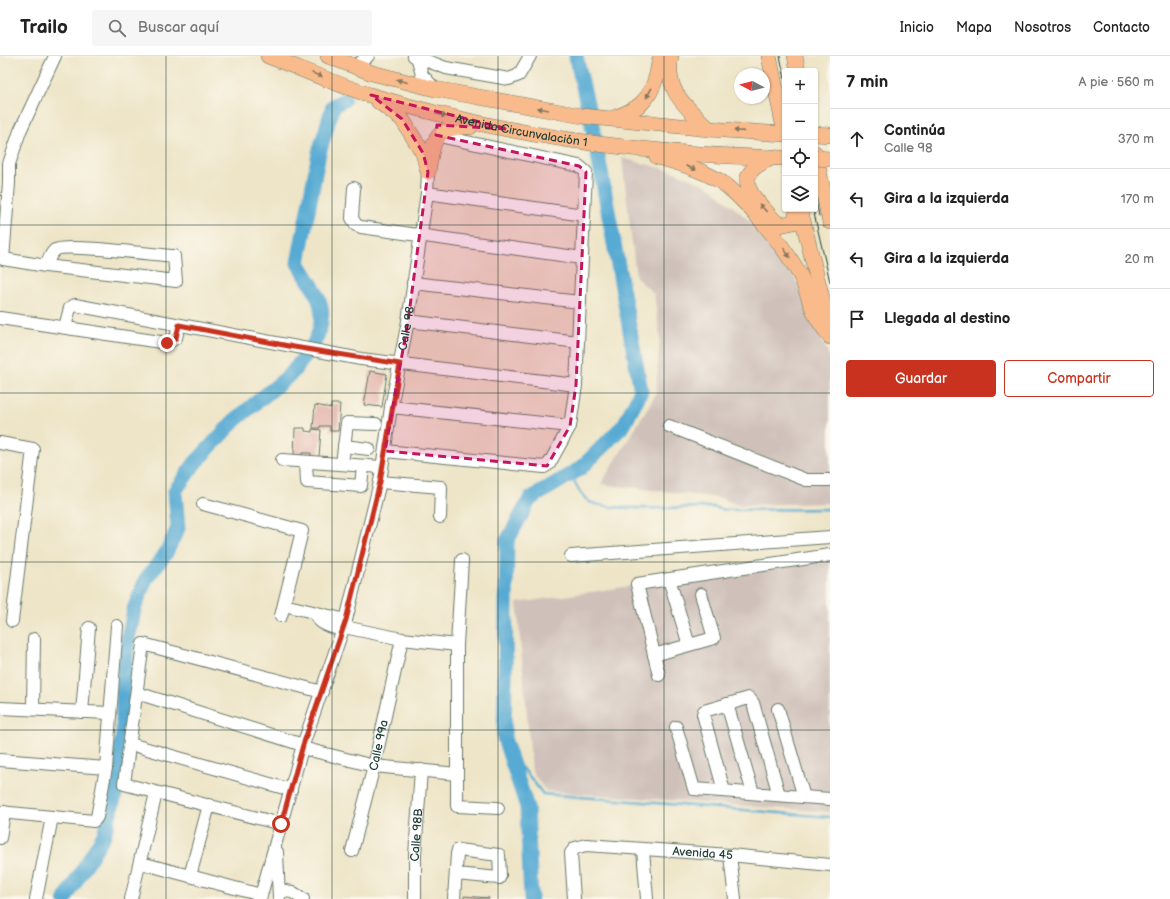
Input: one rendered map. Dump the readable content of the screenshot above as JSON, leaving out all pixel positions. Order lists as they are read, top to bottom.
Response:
{
  "streets": {
    "main road": ["Avenida Circunvalación 1"],
    "street": [
      "Calle 98",
      "Calle 99a",
      "Calle 98B",
      "Avenida 45"
    ]
  },
  "north": "left",
  "page": {
    "header": "Trailo",
    "search": "Buscar aquí",
    "nav": [
      "Inicio",
      "Mapa",
      "Nosotros",
      "Contacto"
    ],
    "heading": ["7 min", "A pie · 560 m"],
    "map_buttons": ["+", "−"],
    "list": [
      ["Continúa", "Calle 98", "370 m"],
      ["Gira a la izquierda", "170 m"],
      ["Gira a la izquierda", "20 m"],
      "Llegada al destino"
    ],
    "buttons": ["Guardar", "Compartir"]
  }
}
